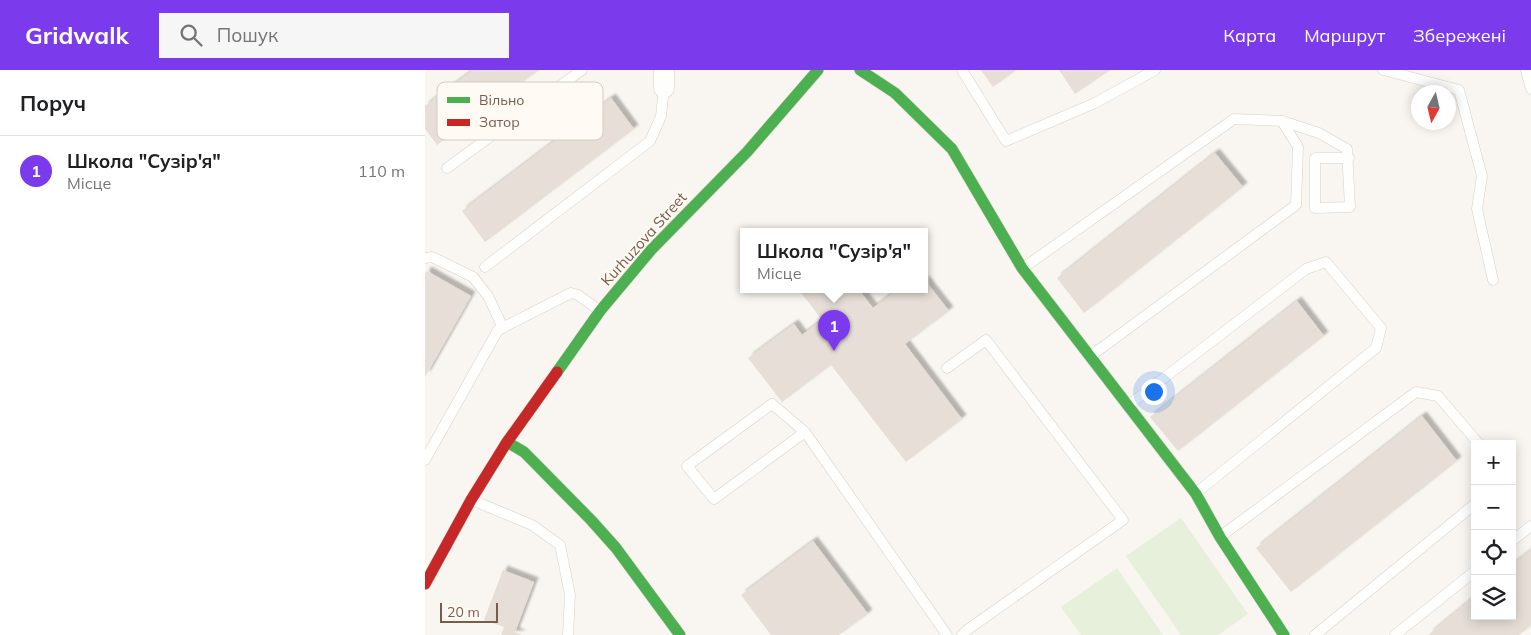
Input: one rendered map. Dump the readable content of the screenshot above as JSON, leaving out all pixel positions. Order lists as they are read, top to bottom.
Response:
{
  "streets": {
    "street": ["Kurhuzova Street"]
  },
  "legend": ["Вільно", "Затор"],
  "scale_bar": "20 m",
  "north": "bottom",
  "page": {
    "header": "Gridwalk",
    "search": "Пошук",
    "nav": ["Карта", "Маршрут", "Збережені"],
    "heading": "Поруч",
    "list": [
      {
        "mark": "1",
        "name": "Школа \"Сузір'я\"",
        "note": "Місце",
        "value": "110 m"
      }
    ],
    "popup": ["Школа \"Сузір'я\"", "Місце"],
    "pins": "1",
    "map_buttons": ["+", "−"],
    "scale": "20 m"
  }
}
